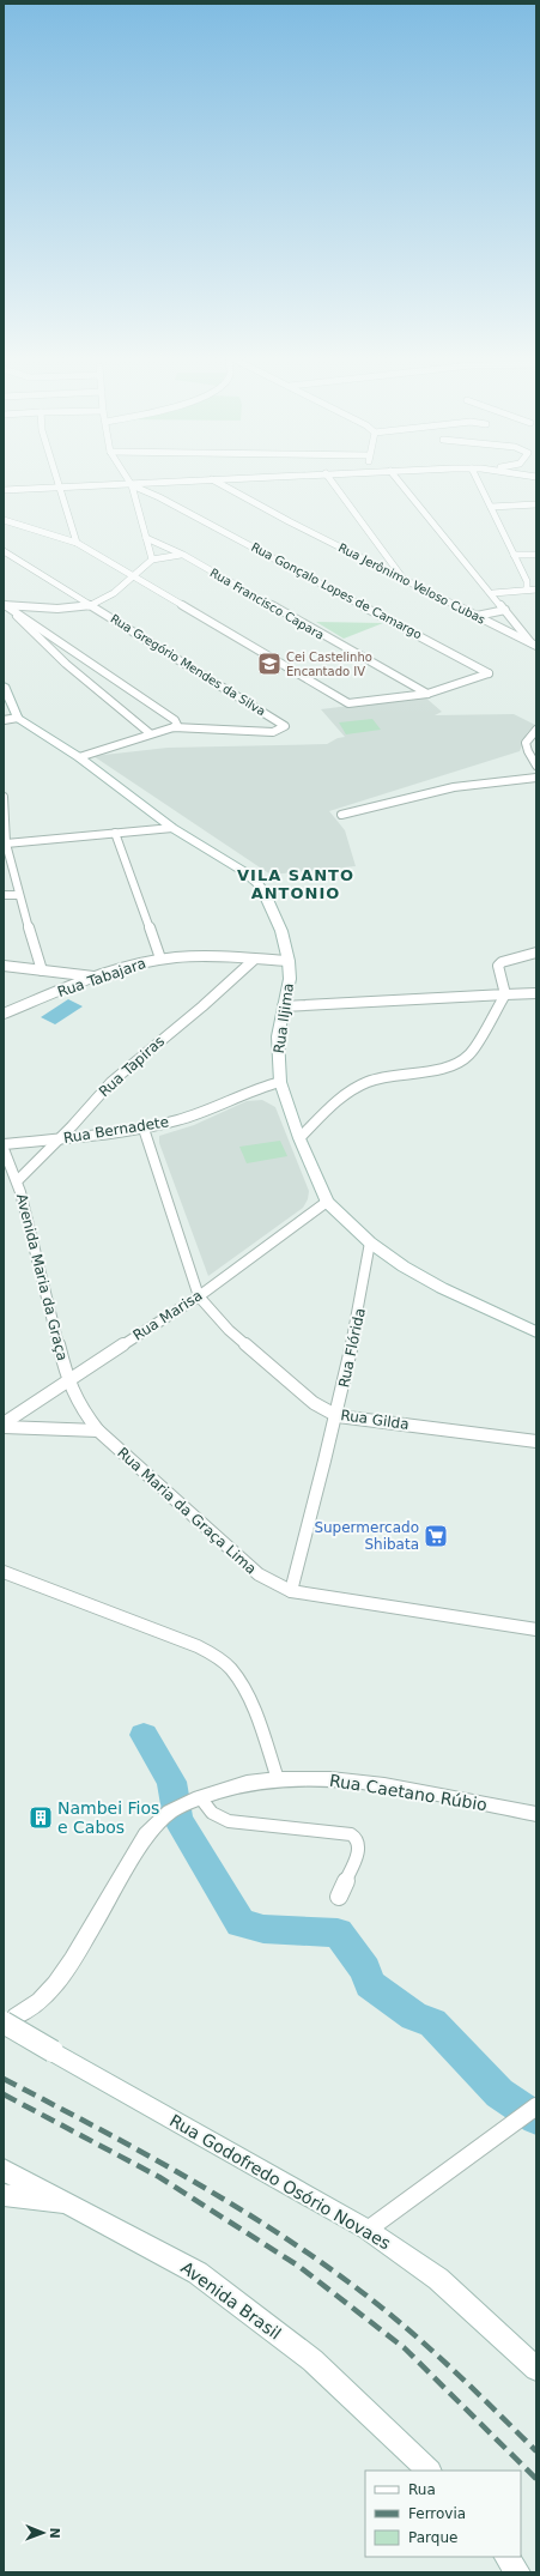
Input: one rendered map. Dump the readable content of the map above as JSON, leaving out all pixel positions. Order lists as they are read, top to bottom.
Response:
{
  "streets": {
    "main road": ["Rua Iljima", "Rua Godofredo Osório Novaes", "Avenida Brasil"],
    "street": [
      "Rua Jerônimo Veloso Cubas",
      "Rua Gonçalo Lopes de Camargo",
      "Rua Francisco Capara",
      "Rua Gregório Mendes da Silva",
      "Rua Tabajara",
      "Rua Tapiras",
      "Rua Bernadete",
      "Avenida Maria da Graça",
      "Rua Marisa",
      "Rua Flórida",
      "Rua Gilda",
      "Rua Maria da Graça Lima",
      "Rua Caetano Rúbio"
    ]
  },
  "crossings": [
    ["Rua Gonçalo Lopes de Camargo", "Rua Francisco Capara"],
    ["Rua Tabajara", "Rua Iljima"],
    ["Rua Tabajara", "Rua Tapiras"],
    ["Rua Iljima", "Rua Bernadete"],
    ["Rua Iljima", "Rua Marisa"],
    ["Rua Iljima", "Rua Flórida"],
    ["Rua Tapiras", "Rua Bernadete"],
    ["Rua Tapiras", "Avenida Maria da Graça"],
    ["Avenida Maria da Graça", "Rua Marisa"],
    ["Avenida Maria da Graça", "Rua Maria da Graça Lima"],
    ["Rua Marisa", "Rua Gilda"],
    ["Rua Marisa", "Rua Maria da Graça Lima"],
    ["Rua Flórida", "Rua Gilda"],
    ["Rua Flórida", "Rua Maria da Graça Lima"],
    ["Rua Caetano Rúbio", "Rua Godofredo Osório Novaes"]
  ],
  "districts": ["VILA SANTO ANTONIO"],
  "places": {
    "school or university": ["Cei Castelinho Encantado IV"],
    "supermarket": ["Supermercado Shibata"],
    "building": ["Nambei Fios e Cabos"]
  },
  "legend": ["Rua", "Ferrovia", "Parque"],
  "north": "right"
}
